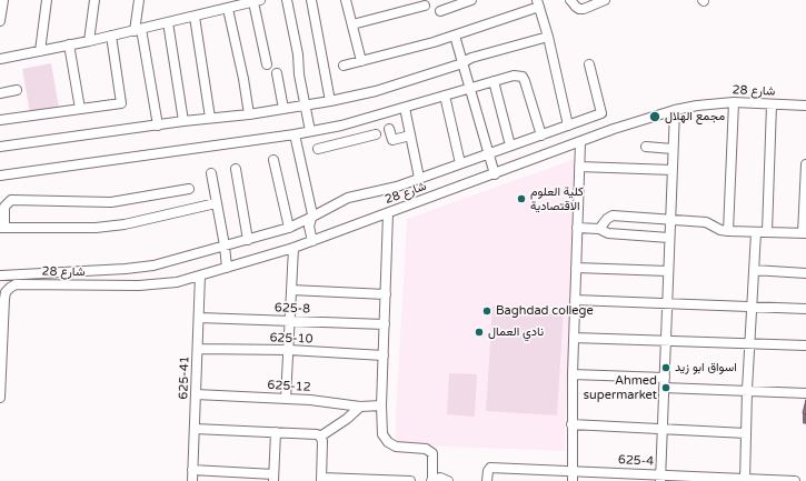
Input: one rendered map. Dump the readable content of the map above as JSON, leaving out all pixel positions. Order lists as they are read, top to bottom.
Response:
{
  "streets": {
    "street": [
      "شارع 28",
      "625-8",
      "625-10",
      "625-41",
      "625-12",
      "625-4"
    ]
  },
  "crossings": [
    ["شارع 28", "625-41"],
    ["625-8", "625-41"],
    ["625-10", "625-41"],
    ["625-41", "625-12"]
  ],
  "places": [
    "مجمع الهلال",
    "كلية العلوم الاقتصادية",
    "Baghdad college",
    "نادي العمال",
    "اسواق ابو زيد",
    "Ahmed supermarket"
  ]
}
